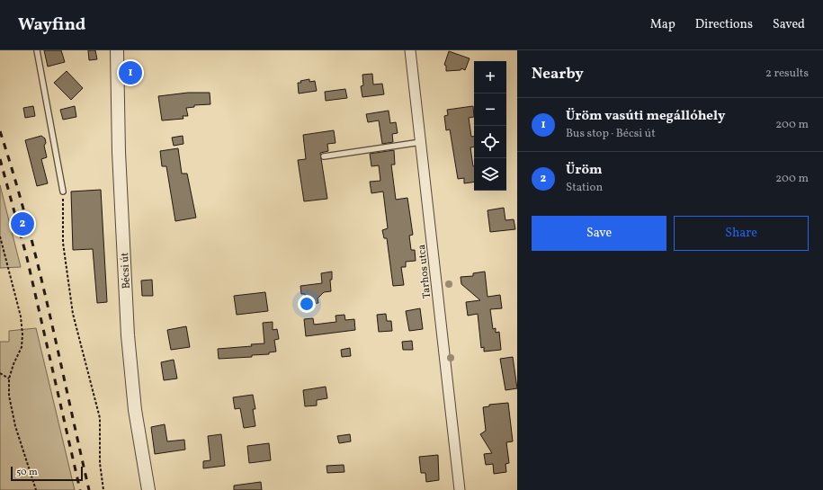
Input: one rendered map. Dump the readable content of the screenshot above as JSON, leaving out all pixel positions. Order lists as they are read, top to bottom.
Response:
{
  "streets": {
    "street": ["Bécsi út", "Tarhos utca"]
  },
  "scale_bar": "50 m",
  "page": {
    "header": "Wayfind",
    "nav": ["Map", "Directions", "Saved"],
    "heading": ["Nearby", "2 results"],
    "pins": ["1", "2"],
    "map_buttons": ["+", "−"],
    "list": [
      {
        "mark": "1",
        "name": "Üröm vasúti megállóhely",
        "note": "Bus stop · Bécsi út",
        "value": "200 m"
      },
      {
        "mark": "2",
        "name": "Üröm",
        "note": "Station",
        "value": "200 m"
      }
    ],
    "buttons": ["Save", "Share"],
    "scale": "50 m"
  }
}
